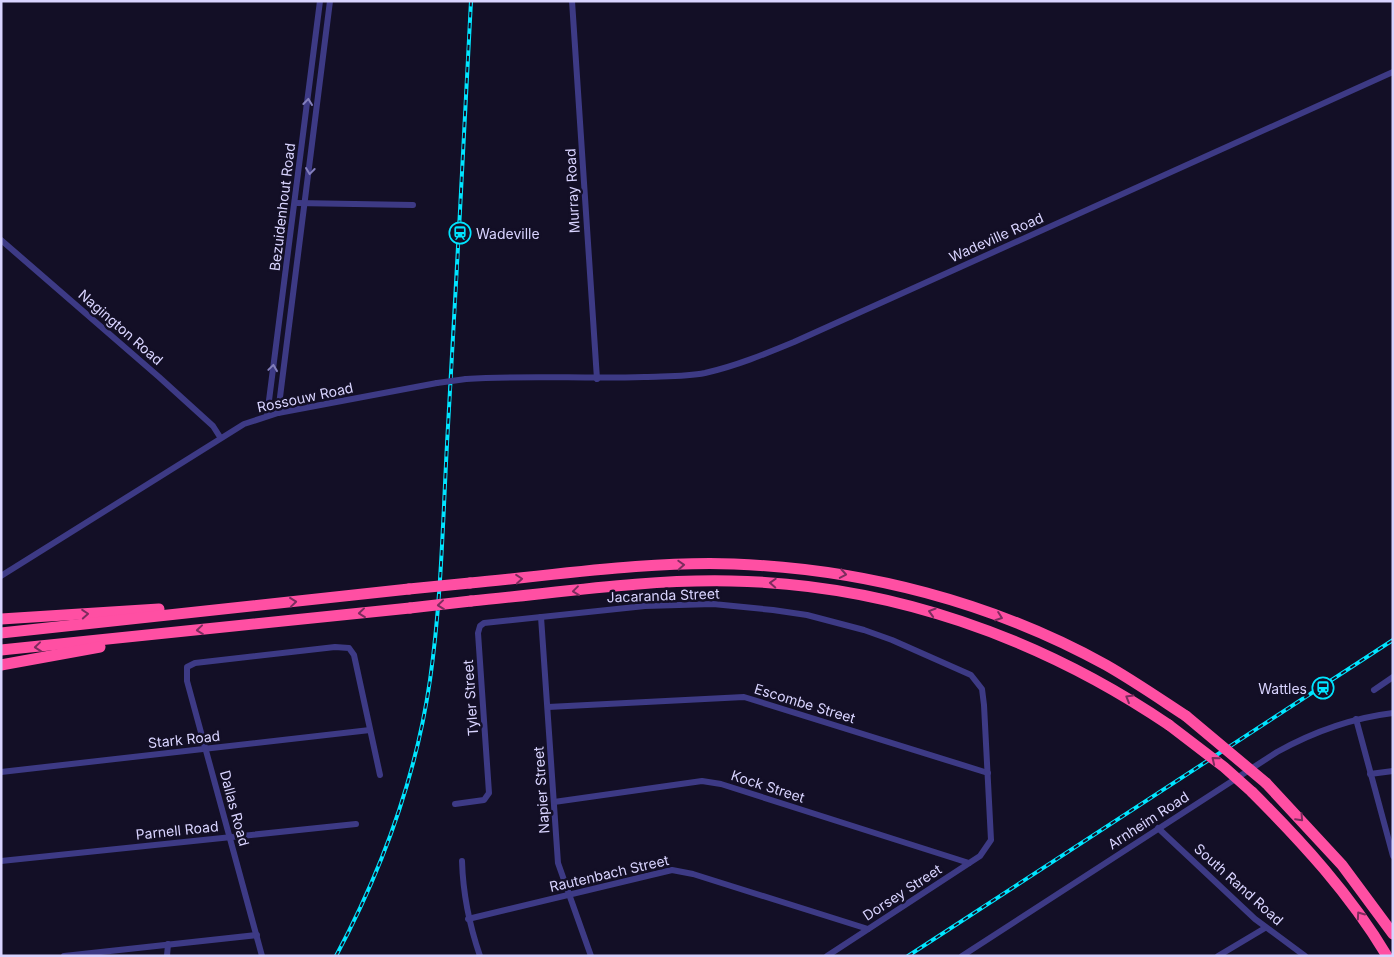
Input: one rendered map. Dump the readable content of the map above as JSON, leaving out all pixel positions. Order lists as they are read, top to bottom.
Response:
{
  "streets": {
    "street": [
      "Murray Road",
      "Bezuidenhout Road",
      "Wadeville Road",
      "Nagington Road",
      "Rossouw Road",
      "Jacaranda Street",
      "Tyler Street",
      "Escombe Street",
      "Stark Road",
      "Kock Street",
      "Napier Street",
      "Dallas Road",
      "Arnheim Road",
      "Parnell Road",
      "Rautenbach Street",
      "South Rand Road",
      "Dorsey Street"
    ]
  },
  "crossings": [
    ["Murray Road", "Wadeville Road"],
    ["Murray Road", "Rossouw Road"],
    ["Bezuidenhout Road", "Rossouw Road"],
    ["Wadeville Road", "Rossouw Road"],
    ["Nagington Road", "Rossouw Road"],
    ["Jacaranda Street", "Tyler Street"],
    ["Jacaranda Street", "Escombe Street"],
    ["Jacaranda Street", "Napier Street"],
    ["Jacaranda Street", "Dorsey Street"],
    ["Tyler Street", "Napier Street"],
    ["Escombe Street", "Napier Street"],
    ["Escombe Street", "Dorsey Street"],
    ["Stark Road", "Dallas Road"],
    ["Kock Street", "Napier Street"],
    ["Kock Street", "Dorsey Street"],
    ["Napier Street", "Rautenbach Street"],
    ["Dallas Road", "Parnell Road"],
    ["Arnheim Road", "South Rand Road"],
    ["Rautenbach Street", "Dorsey Street"]
  ],
  "places": {
    "station": ["Wadeville", "Wattles"]
  }
}
